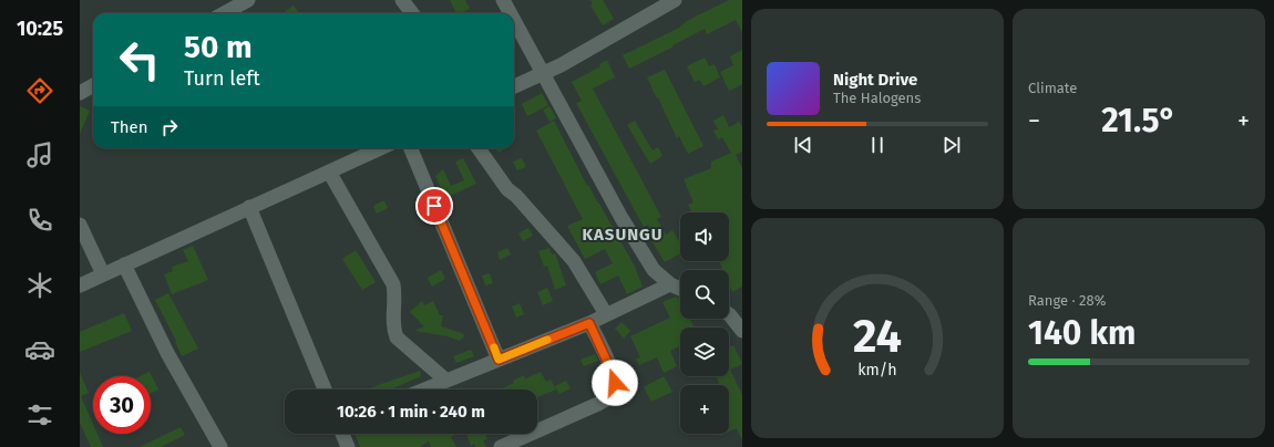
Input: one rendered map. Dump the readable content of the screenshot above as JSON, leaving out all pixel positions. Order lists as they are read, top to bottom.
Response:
{
  "districts": ["KASUNGU"],
  "page": {
    "tabs": "10:25",
    "tile": [
      "Climate",
      ["Range · 28%", "140 km"]
    ],
    "turn": ["50 m", "Turn left"],
    "song": ["Night Drive", "The Halogens"],
    "heat": ["−", "21.5°", "+"],
    "then": "Then",
    "map_buttons": "+",
    "limit": "30",
    "trip": "10:26 · 1 min · 240 m",
    "gauge": ["24", "km/h"]
  }
}
